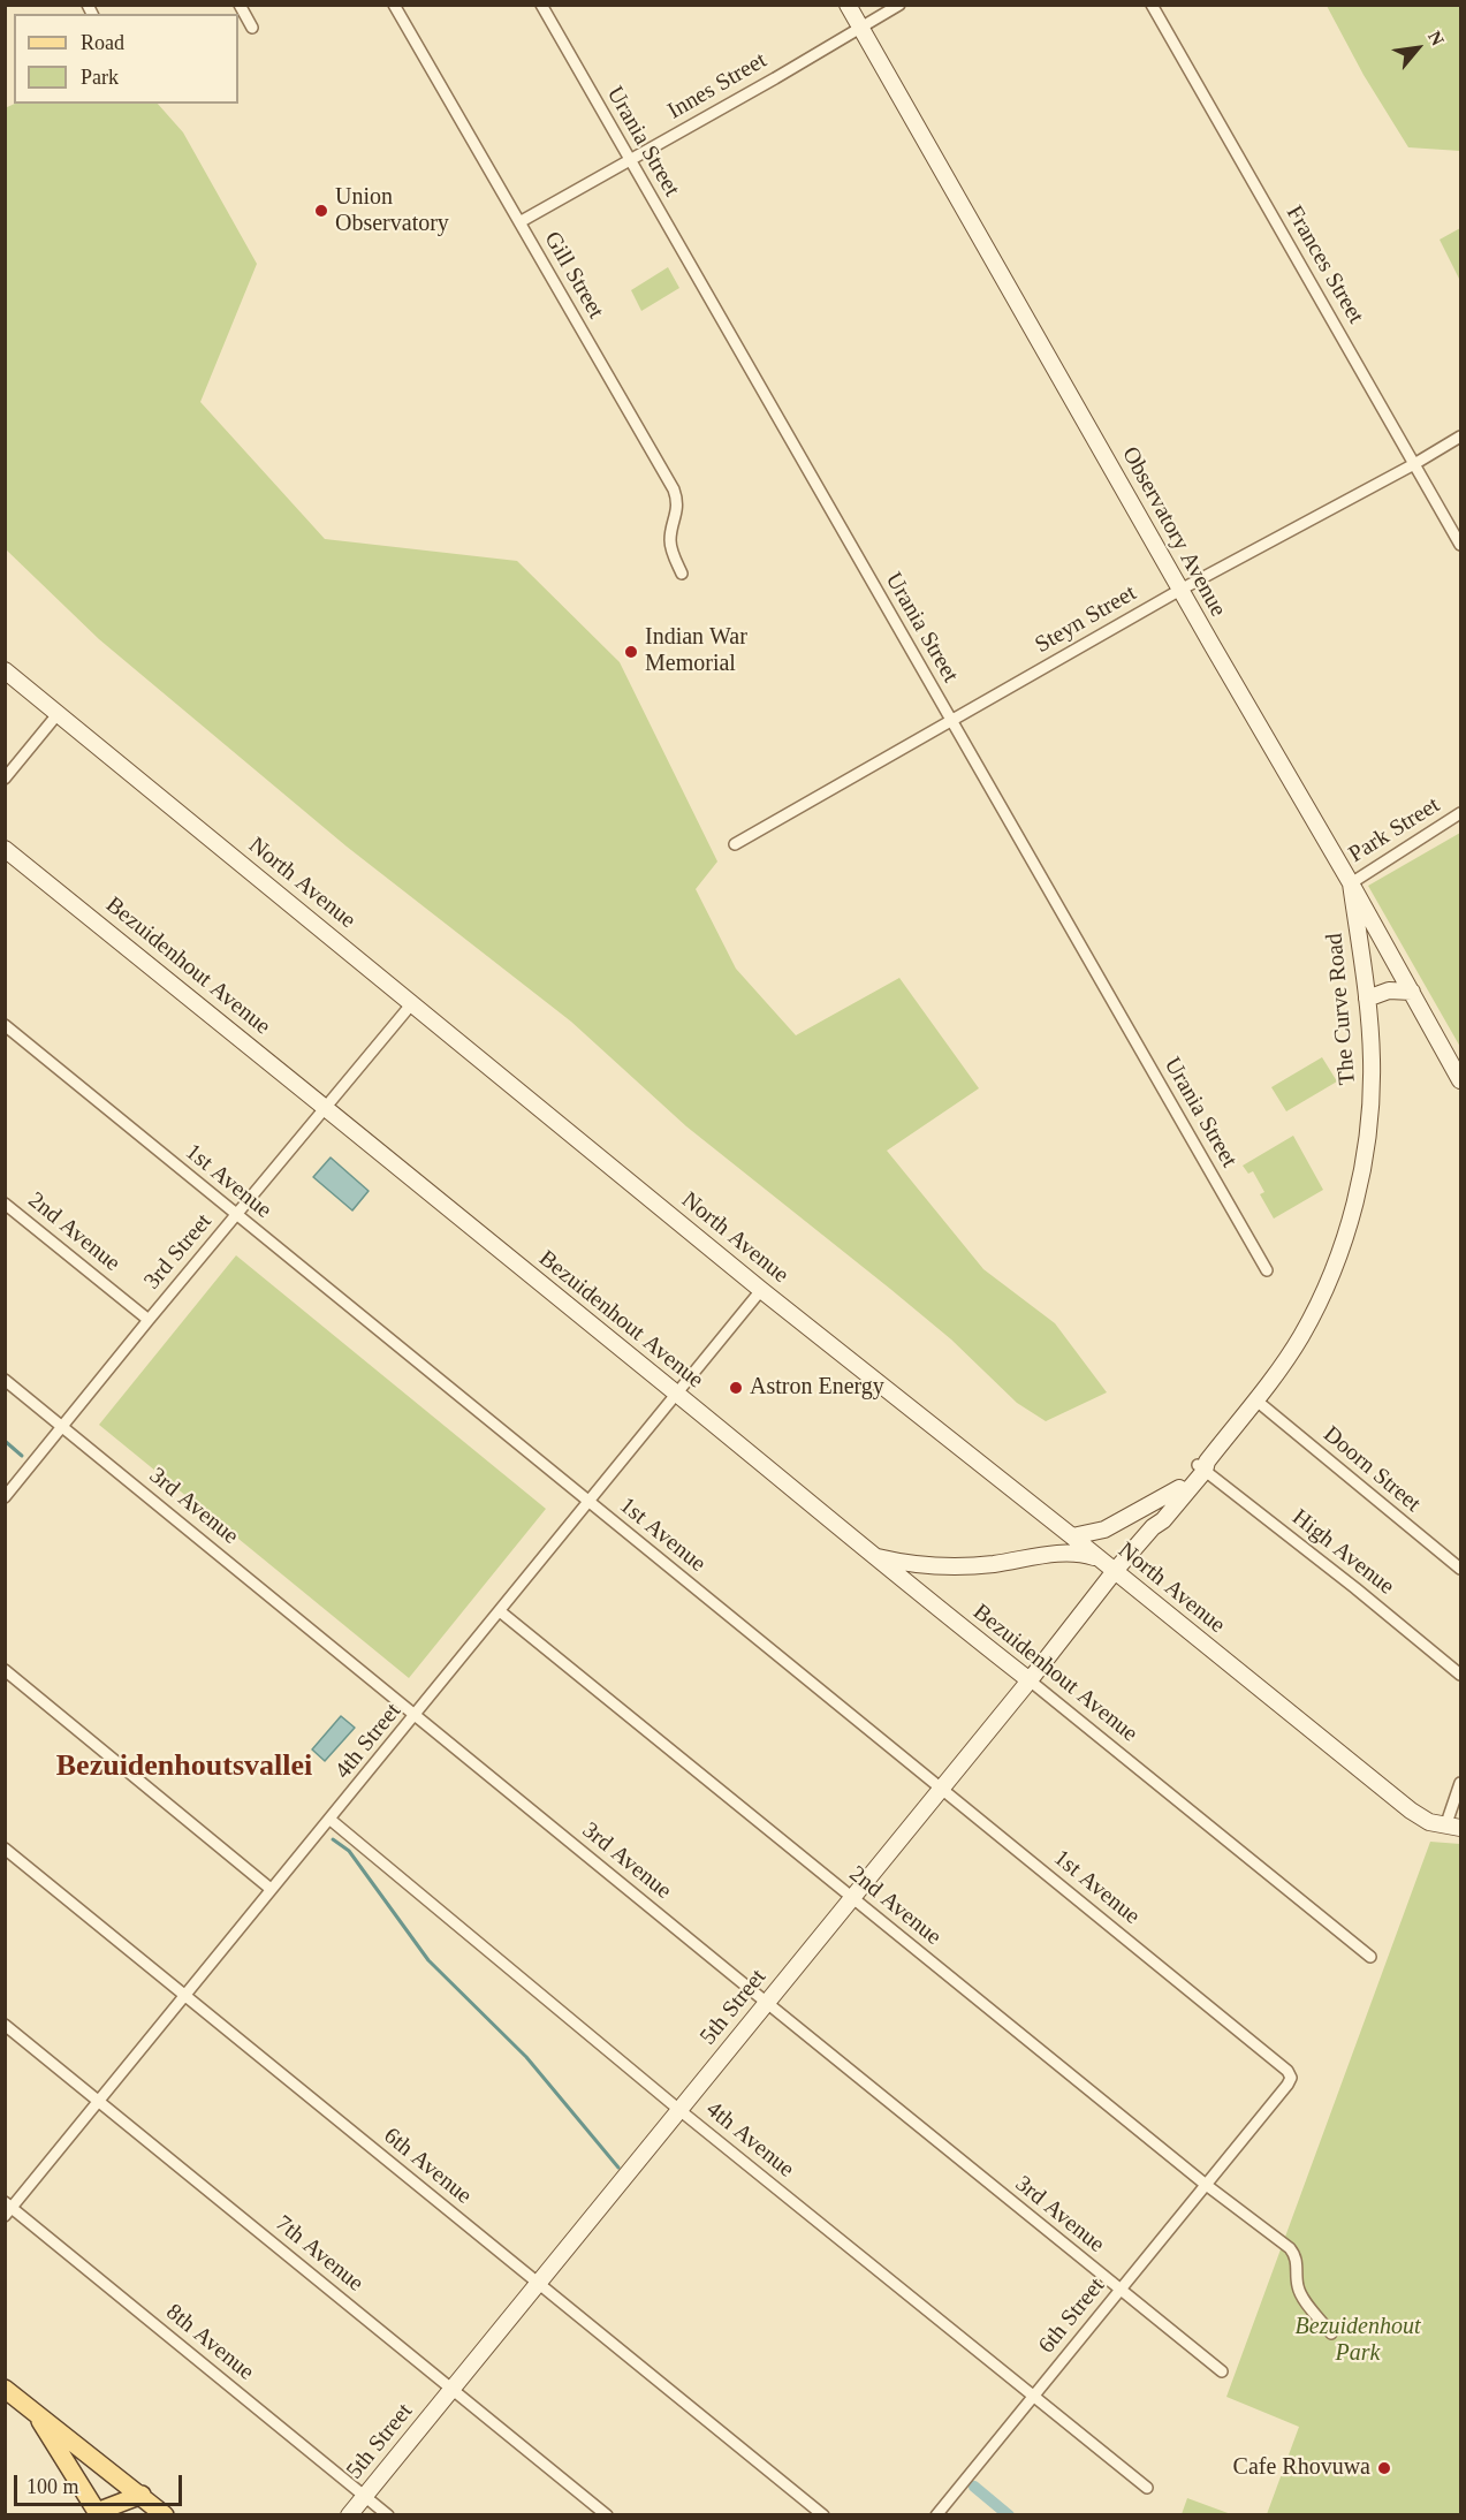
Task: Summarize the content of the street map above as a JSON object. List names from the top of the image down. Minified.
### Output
{"streets":{"street":["Innes Street","Urania Street","Frances Street","Gill Street","Observatory Avenue","Steyn Street","Park Street","North Avenue","Bezuidenhout Avenue","The Curve Road","1st Avenue","2nd Avenue","3rd Street","Doorn Street","3rd Avenue","High Avenue","4th Street","5th Street","4th Avenue","6th Avenue","7th Avenue","6th Street","8th Avenue"]},"crossings":[["Innes Street","Urania Street"],["Innes Street","Gill Street"],["Innes Street","Observatory Avenue"],["Urania Street","Steyn Street"],["Frances Street","Steyn Street"],["Observatory Avenue","Steyn Street"],["Observatory Avenue","Park Street"],["Observatory Avenue","The Curve Road"],["Park Street","The Curve Road"],["North Avenue","3rd Street"],["North Avenue","4th Street"],["North Avenue","5th Street"],["Bezuidenhout Avenue","3rd Street"],["Bezuidenhout Avenue","4th Street"],["Bezuidenhout Avenue","5th Street"],["The Curve Road","Doorn Street"],["The Curve Road","High Avenue"],["The Curve Road","5th Street"],["1st Avenue","3rd Street"],["1st Avenue","4th Street"],["1st Avenue","5th Street"],["1st Avenue","6th Street"],["2nd Avenue","3rd Street"],["2nd Avenue","4th Street"],["2nd Avenue","5th Street"],["2nd Avenue","6th Street"],["3rd Street","3rd Avenue"],["3rd Avenue","4th Street"],["3rd Avenue","5th Street"],["3rd Avenue","6th Street"],["High Avenue","5th Street"],["4th Street","4th Avenue"],["4th Street","6th Avenue"],["4th Street","7th Avenue"],["4th Street","8th Avenue"],["5th Street","4th Avenue"],["5th Street","6th Avenue"],["5th Street","7th Avenue"],["5th Street","8th Avenue"],["4th Avenue","6th Street"]],"districts":["Bezuidenhoutsvallei"],"parks":["Bezuidenhout Park"],"places":["Union Observatory","Indian War Memorial","Astron Energy","Cafe Rhovuwa"],"legend":["Road","Park"],"scale_bar":"100 m","north":"top right"}
